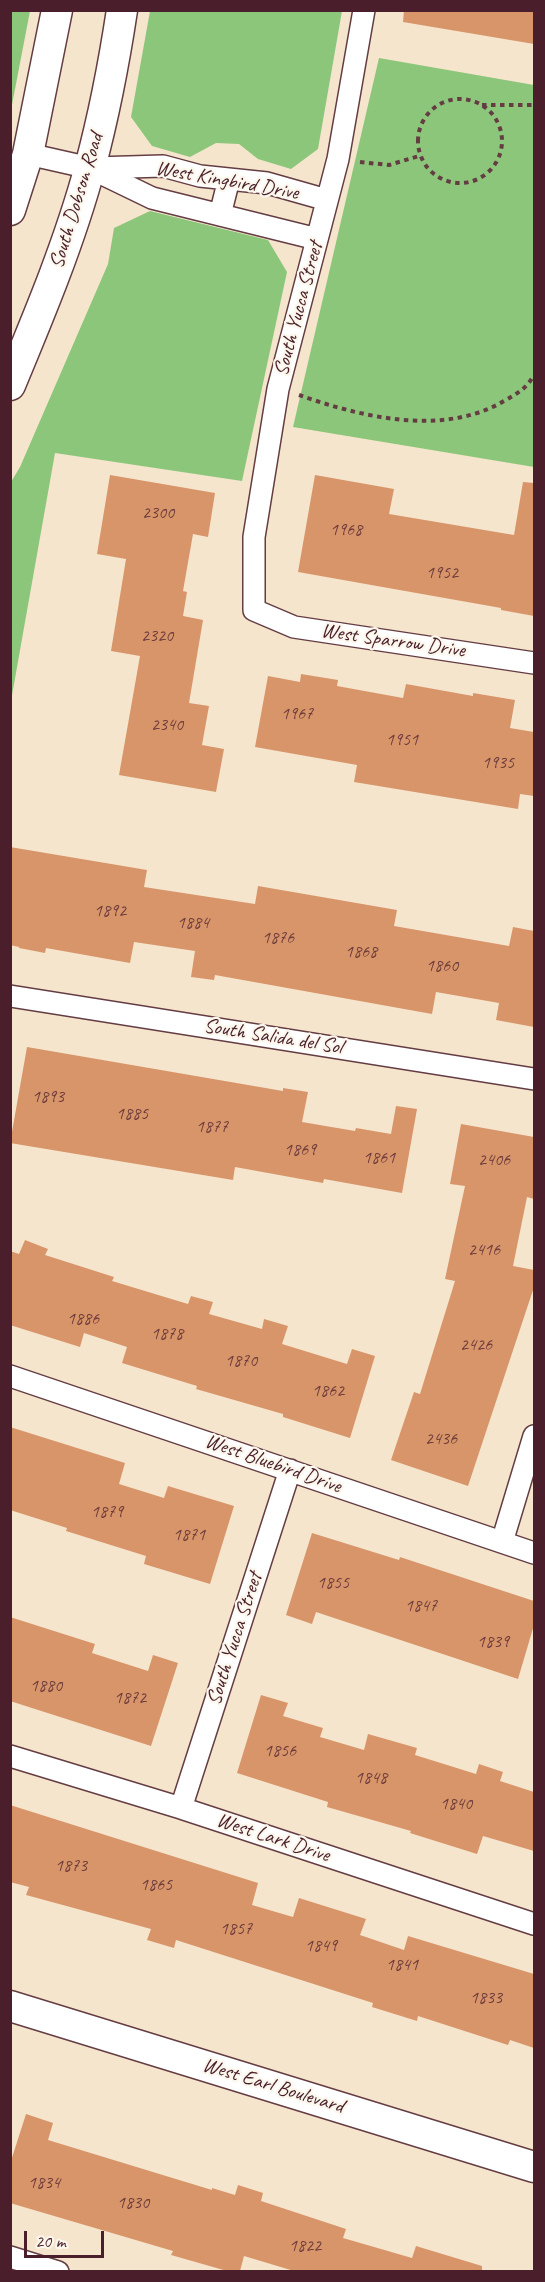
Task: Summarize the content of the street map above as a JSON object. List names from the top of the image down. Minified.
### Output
{"streets":{"main road":["South Dobson Road","West Earl Boulevard"],"street":["West Kingbird Drive","South Yucca Street","West Sparrow Drive","South Salida del Sol","West Bluebird Drive","West Lark Drive"]},"crossings":[["West Kingbird Drive","South Dobson Road"],["West Kingbird Drive","South Yucca Street"],["South Yucca Street","West Sparrow Drive"],["South Yucca Street","West Bluebird Drive"],["South Yucca Street","West Lark Drive"]],"house_numbers":["2300","1968","1952","2320","1967","2340","1951","1935","1892","1884","1876","1868","1860","1893","1885","1877","1869","1861","2406","2416","1886","1878","2426","1870","1862","2436","1879","1871","1855","1847","1839","1880","1872","1856","1848","1840","1873","1865","1857","1849","1841","1833","1834","1830","1822"],"scale_bar":"20 m"}
